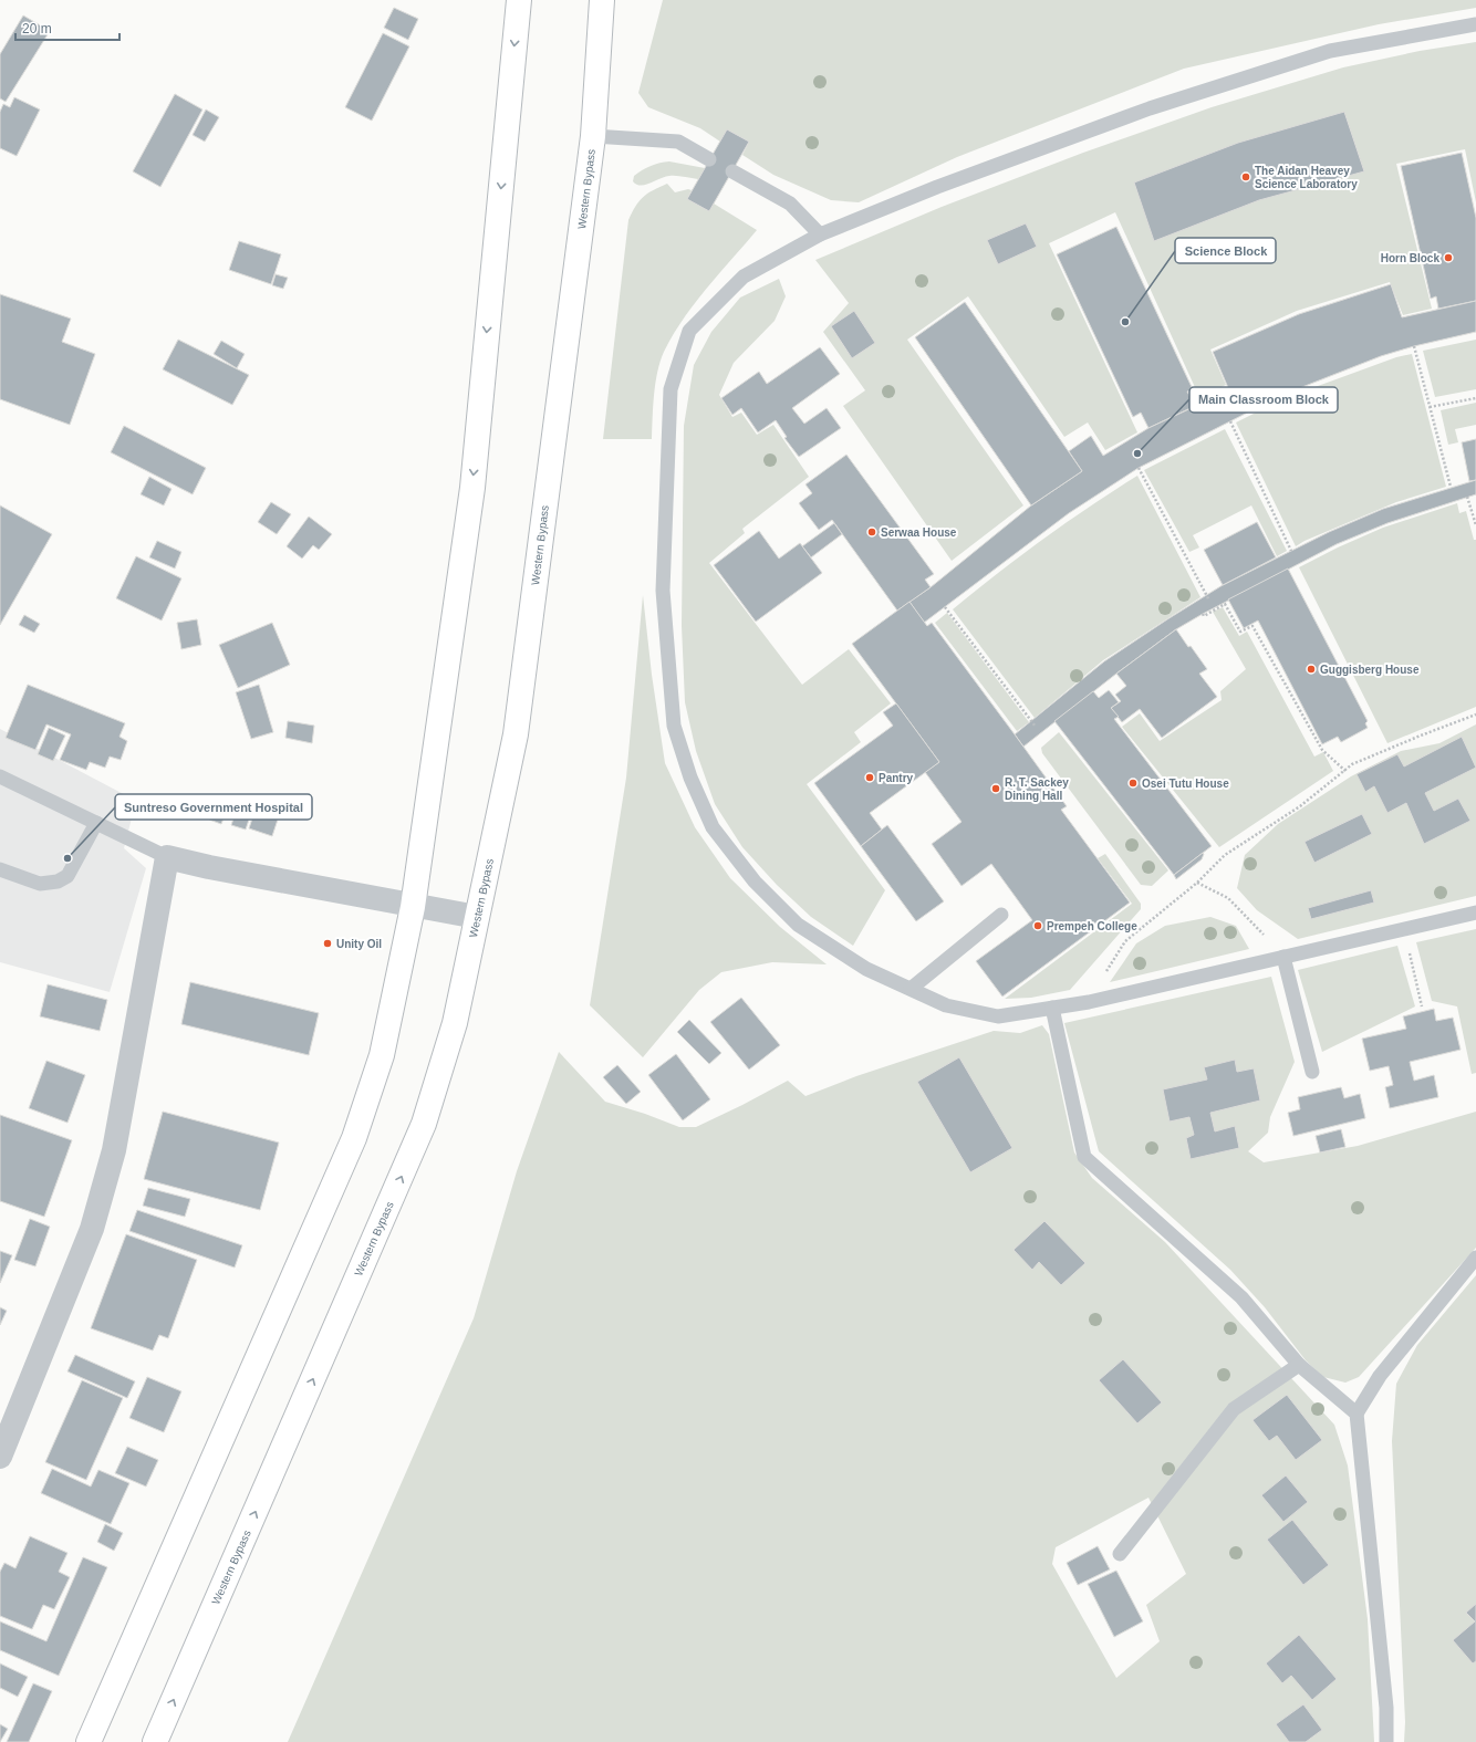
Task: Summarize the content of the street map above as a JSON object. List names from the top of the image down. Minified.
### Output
{"streets":{"highway":["Western Bypass"]},"places":["The Aidan Heavey Science Laboratory","Horn Block","Science Block","Main Classroom Block","Serwaa House","Guggisberg House","Pantry","Osei Tutu House","R. T. Sackey Dining Hall","Suntreso Government Hospital","Prempeh College","Unity Oil"],"scale_bar":"20 m"}
